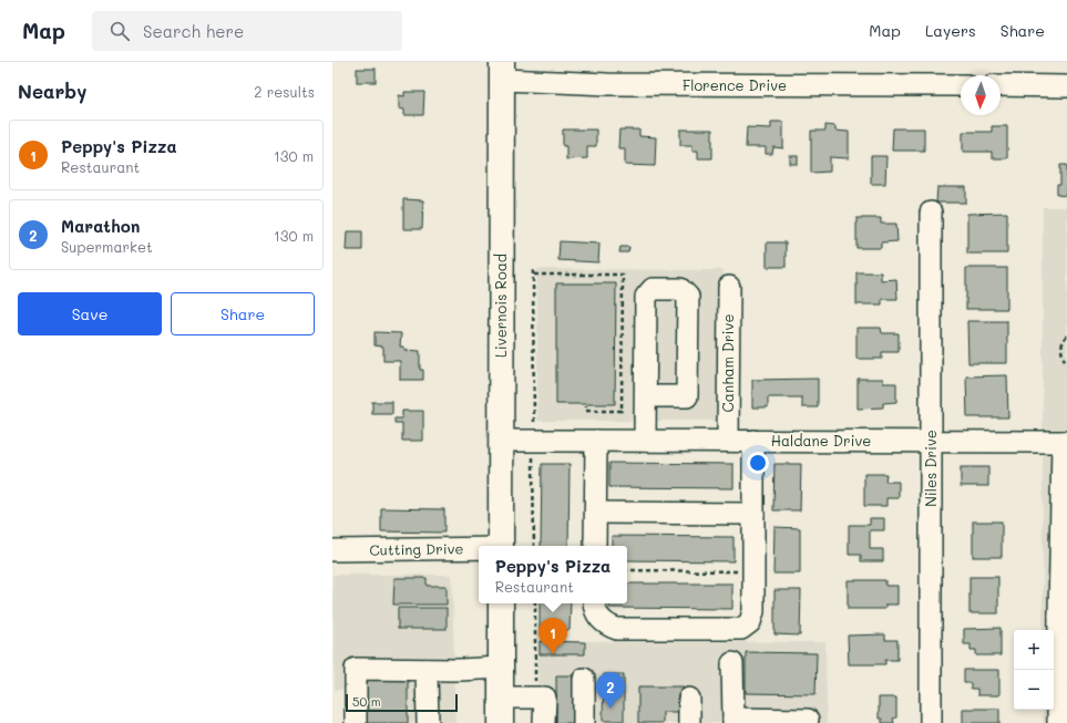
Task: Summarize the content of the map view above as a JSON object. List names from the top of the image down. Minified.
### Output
{"streets":{"main road":["Livernois Road"],"street":["Florence Drive","Canham Drive","Haldane Drive","Niles Drive","Cutting Drive"]},"crossings":[["Florence Drive","Livernois Road"],["Livernois Road","Haldane Drive"],["Canham Drive","Haldane Drive"],["Haldane Drive","Niles Drive"]],"scale_bar":"50 m","north":"bottom","page":{"header":"Map","search":"Search here","nav":["Map","Layers","Share"],"heading":["Nearby","2 results"],"list":[{"mark":"1","name":"Peppy's Pizza","note":"Restaurant","value":"130 m"},{"mark":"2","name":"Marathon","note":"Supermarket","value":"130 m"}],"buttons":["Save","Share"],"popup":["Peppy's Pizza","Restaurant"],"pins":["1","2"],"map_buttons":["+","−"],"scale":"50 m"}}
